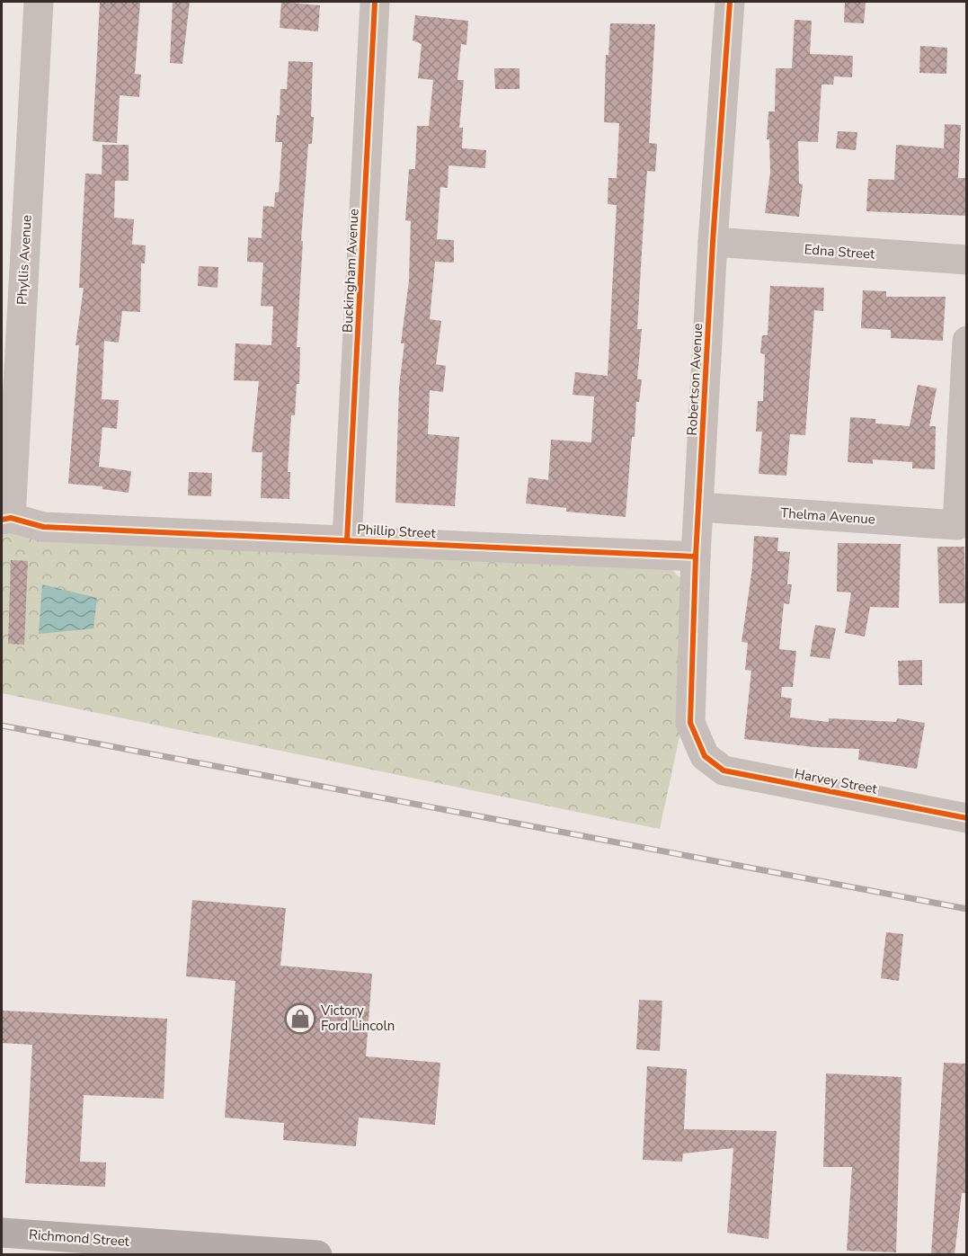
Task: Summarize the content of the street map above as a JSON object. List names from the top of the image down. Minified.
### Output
{"streets":{"main road":["Richmond Street"],"street":["Edna Street","Phyllis Avenue","Buckingham Avenue","Robertson Avenue","Thelma Avenue","Phillip Street","Harvey Street"]},"crossings":[["Edna Street","Robertson Avenue"],["Phyllis Avenue","Phillip Street"],["Buckingham Avenue","Phillip Street"],["Robertson Avenue","Thelma Avenue"],["Robertson Avenue","Phillip Street"],["Robertson Avenue","Harvey Street"]],"places":{"shop":["Victory Ford Lincoln"]}}
